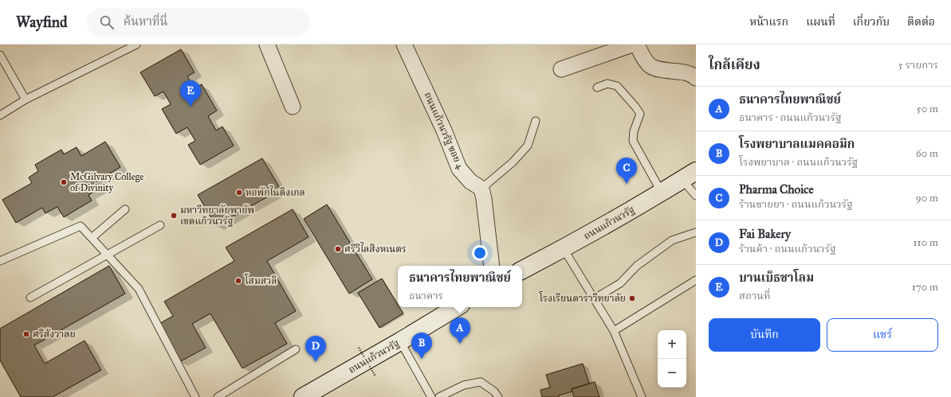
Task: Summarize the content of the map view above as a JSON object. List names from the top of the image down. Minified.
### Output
{"streets":{"street":["ถนนแก้วนวรัฐ ซอย 4","ถนนแก้วนวรัฐ"]},"places":["McGilvary College of Divinity","หอพักไนติงเกล","มหาวิทยาลัยพายัพ เขตแก้วนวรัฐ","ศรีวิไลสิงหเนตร","โสมสวลี","โรงเรียนดาราวิทยาลัย","ศรีสังวาลย"],"page":{"header":"Wayfind","search":"ค้นหาที่นี่","nav":["หน้าแรก","แผนที่","เกี่ยวกับ","ติดต่อ"],"heading":["ใกล้เคียง","5 รายการ"],"pins":["E","C","A","B","D"],"list":[{"mark":"A","name":"ธนาคารไทยพาณิชย์","note":"ธนาคาร · ถนนแก้วนวรัฐ","value":"50 m"},{"mark":"B","name":"โรงพยาบาลแมคคอมิก","note":"โรงพยาบาล · ถนนแก้วนวรัฐ","value":"60 m"},{"mark":"C","name":"Pharma Choice","note":"ร้านขายยา · ถนนแก้วนวรัฐ","value":"90 m"},{"mark":"D","name":"Fai Bakery","note":"ร้านค้า · ถนนแก้วนวรัฐ","value":"110 m"},{"mark":"E","name":"บานเบ็ธชาโลม","note":"สถานที่","value":"170 m"}],"popup":["ธนาคารไทยพาณิชย์","ธนาคาร"],"buttons":["บันทึก","แชร์"],"map_buttons":["+","−"]}}
